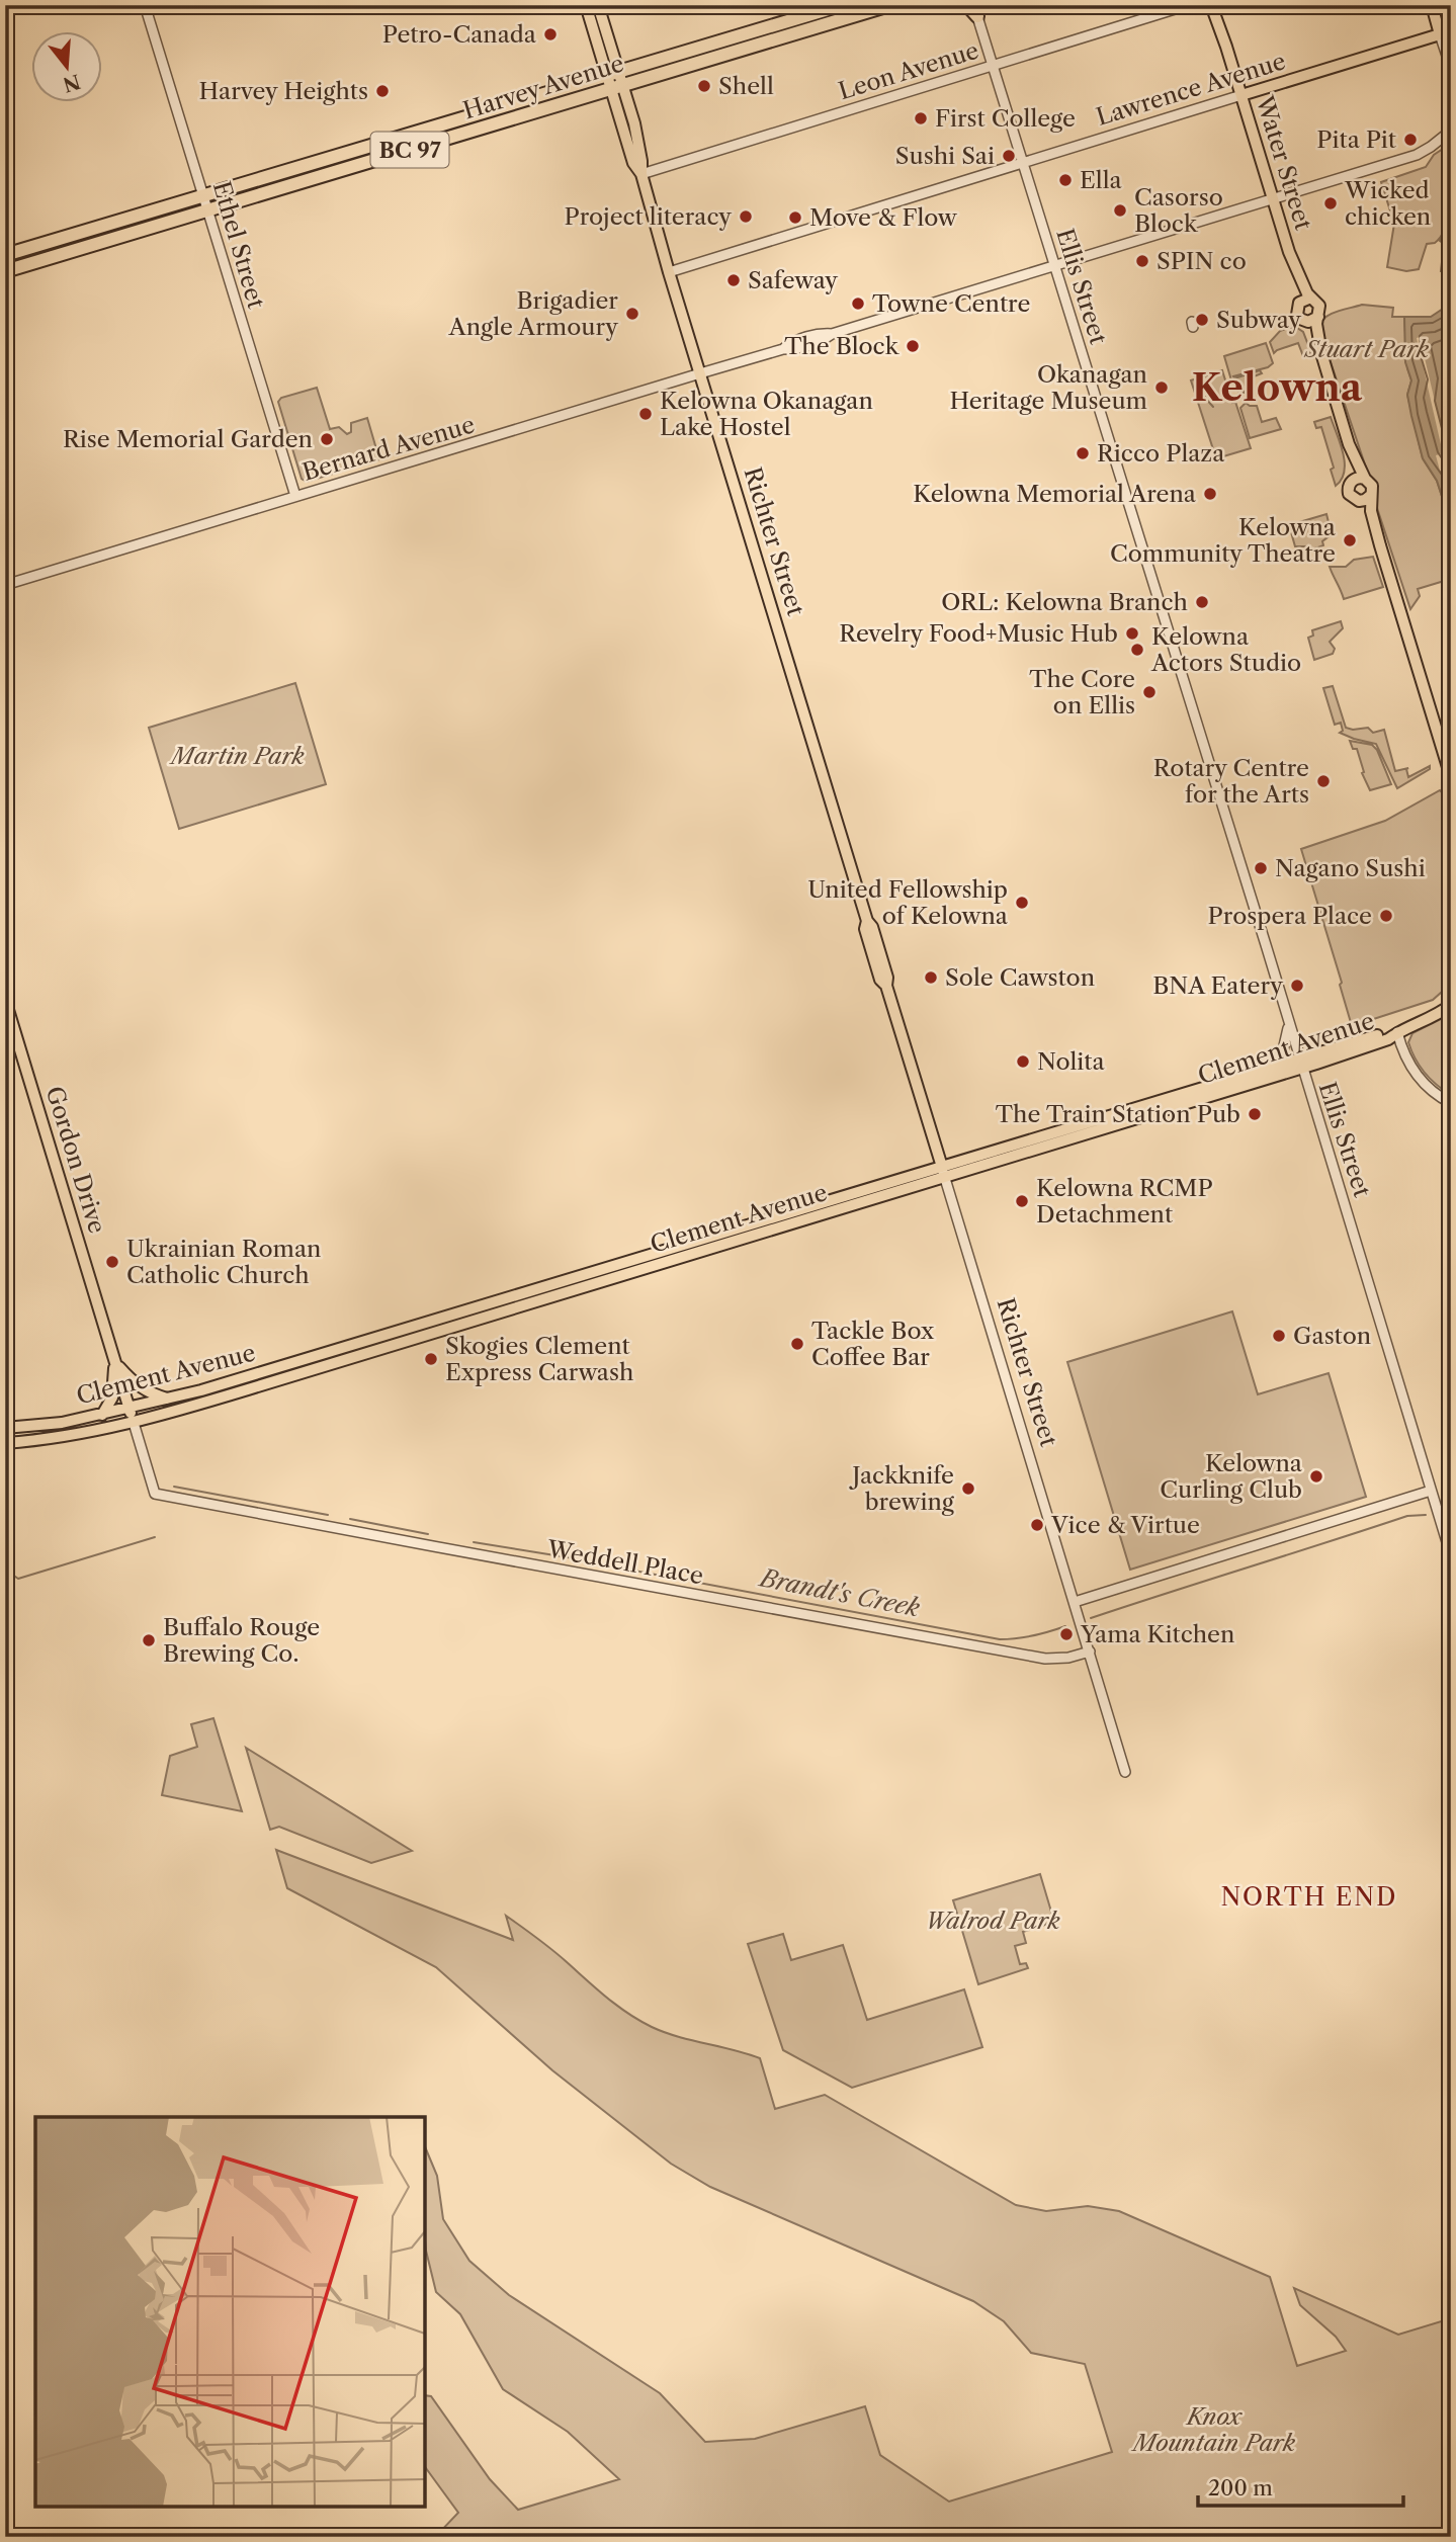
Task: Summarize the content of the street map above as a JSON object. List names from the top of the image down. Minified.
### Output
{"streets":{"highway":["Harvey Avenue","BC 97"],"main road":["Lawrence Avenue","Water Street","Richter Street","Clement Avenue","Gordon Drive"],"street":["Leon Avenue","Ethel Street","Ellis Street","Bernard Avenue","Weddell Place"]},"crossings":[["Leon Avenue","Ellis Street"],["Leon Avenue","Richter Street"],["Harvey Avenue","Ethel Street"],["Harvey Avenue","Richter Street"],["Lawrence Avenue","Water Street"],["Lawrence Avenue","Ellis Street"],["Lawrence Avenue","Richter Street"],["Water Street","Bernard Avenue"],["Ethel Street","Bernard Avenue"],["Ellis Street","Bernard Avenue"],["Ellis Street","Clement Avenue"],["Bernard Avenue","Richter Street"],["Richter Street","Clement Avenue"],["Richter Street","Weddell Place"],["Clement Avenue","Gordon Drive"],["Gordon Drive","Weddell Place"]],"districts":["Kelowna","NORTH END"],"water":["Brandt's Creek"],"parks":["Stuart Park","Martin Park","Walrod Park","Knox Mountain Park"],"places":["Petro-Canada","Shell","Harvey Heights","First College","Pita Pit","Sushi Sai","Ella","Wicked chicken","Casorso Block","Project literacy","Move & Flow","SPIN co","Safeway","Towne Centre","Brigadier Angle Armoury","Subway","The Block","Okanagan Heritage Museum","Kelowna Okanagan Lake Hostel","Rise Memorial Garden","Ricco Plaza","Kelowna Memorial Arena","Kelowna Community Theatre","ORL: Kelowna Branch","Revelry Food+Music Hub","Kelowna Actors Studio","The Core on Ellis","Rotary Centre for the Arts","Nagano Sushi","United Fellowship of Kelowna","Prospera Place","Sole Cawston","BNA Eatery","Nolita","The Train Station Pub","Kelowna RCMP Detachment","Ukrainian Roman Catholic Church","Gaston","Tackle Box Coffee Bar","Skogies Clement Express Carwash","Kelowna Curling Club","Jackknife brewing","Vice & Virtue","Yama Kitchen","Buffalo Rouge Brewing Co."],"scale_bar":"200 m","north":"bottom"}
